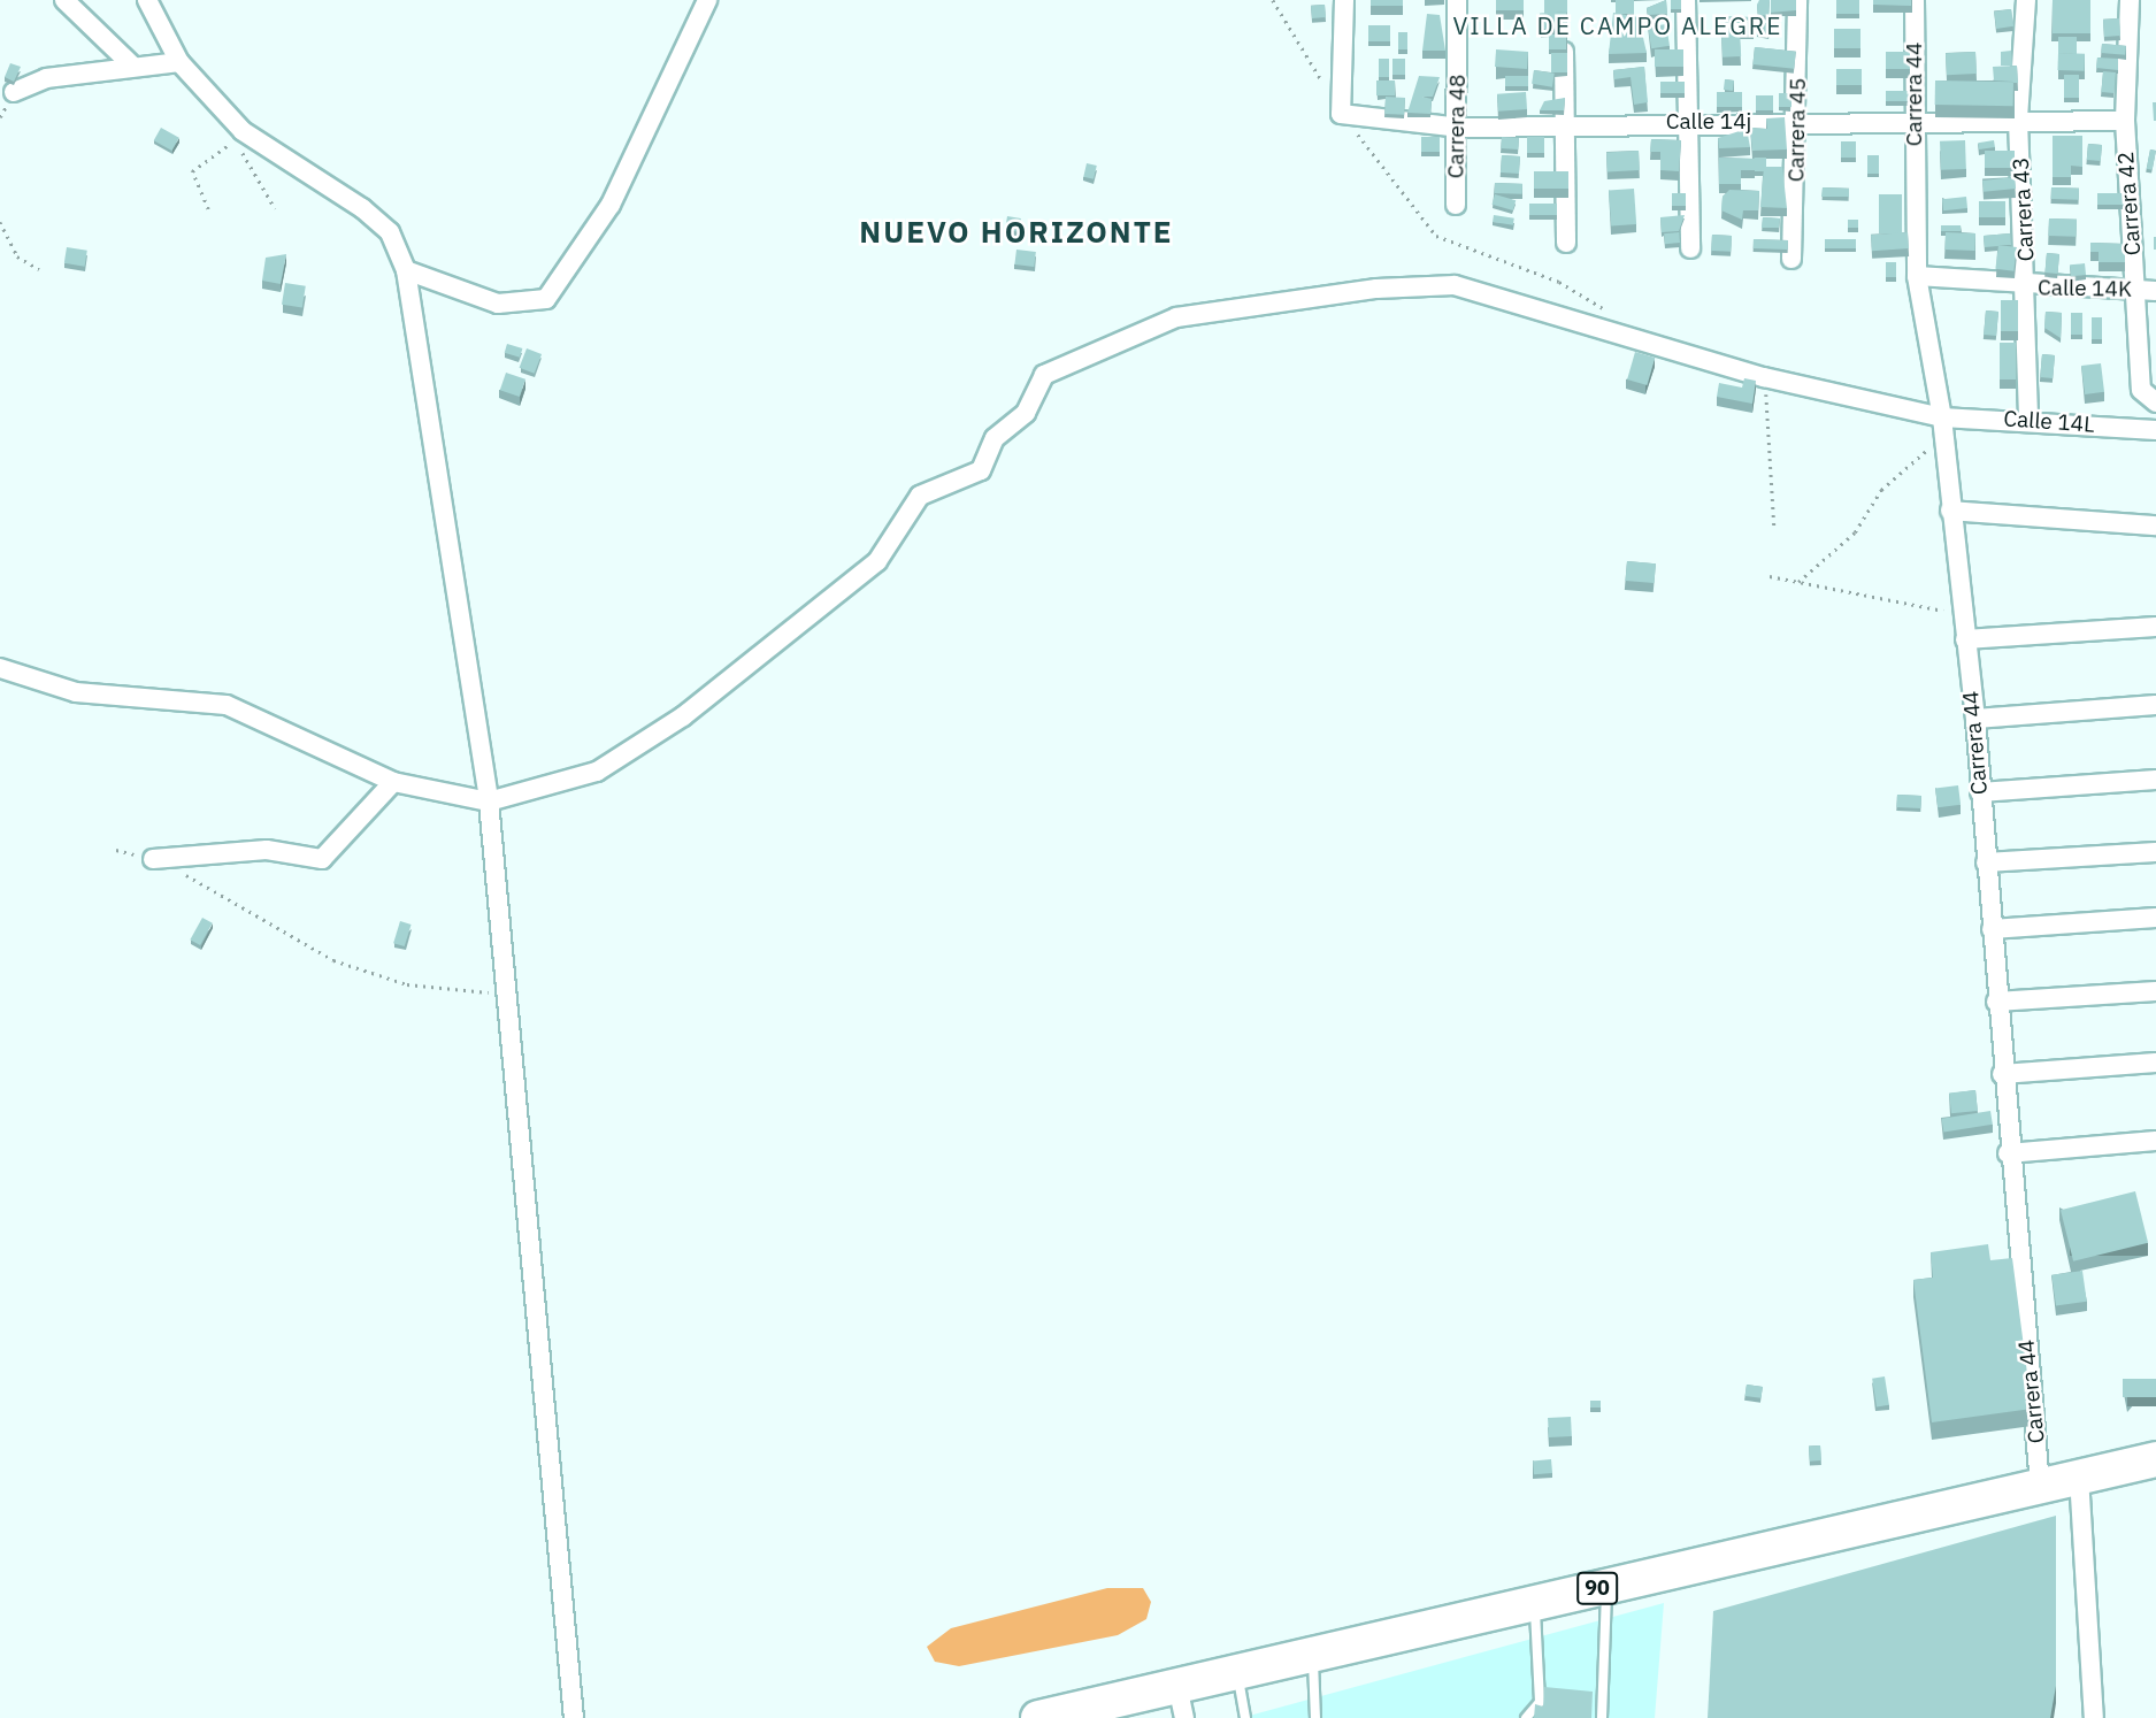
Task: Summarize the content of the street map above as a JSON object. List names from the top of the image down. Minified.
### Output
{"streets":{"highway":["90"],"street":["Carrera 44","Calle 14j","Carrera 48","Carrera 45","Carrera 42","Carrera 43","Calle 14K","Calle 14L"]},"crossings":[["Carrera 44","Calle 14j"],["Carrera 44","Calle 14K"],["Carrera 44","Calle 14L"],["Carrera 44","90"],["Calle 14j","Carrera 48"],["Calle 14j","Carrera 45"],["Calle 14j","Carrera 42"],["Calle 14j","Carrera 43"],["Carrera 42","Calle 14K"],["Carrera 43","Calle 14K"],["Carrera 43","Calle 14L"]],"districts":["VILLA DE CAMPO ALEGRE","NUEVO HORIZONTE"]}
